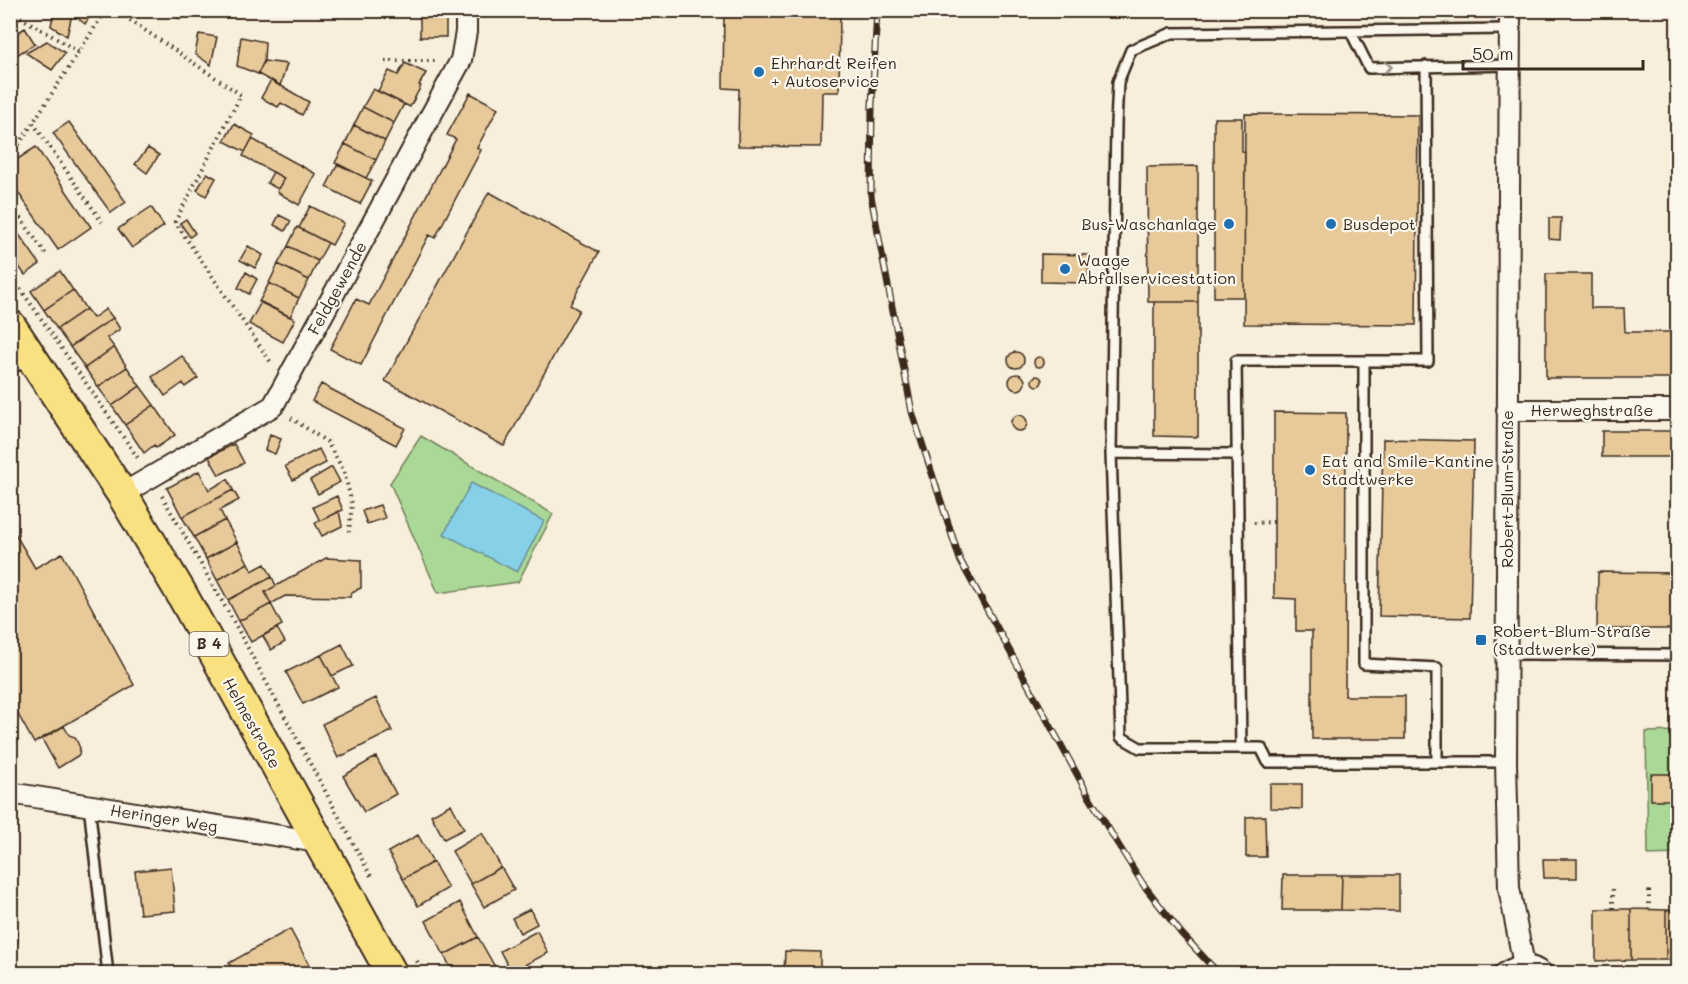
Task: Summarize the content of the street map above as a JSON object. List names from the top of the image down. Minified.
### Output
{"streets":{"main road":["B 4","Helmestraße"],"street":["Feldgewende","Herweghstraße","Robert-Blum-Straße","Heringer Weg"]},"crossings":[["Herweghstraße","Robert-Blum-Straße"],["Helmestraße","Heringer Weg"]],"places":{"other":["Ehrhardt Reifen + Autoservice","Bus-Waschanlage","Busdepot","Waage Abfallservicestation","Eat and Smile-Kantine Stadtwerke"],"transit":["Robert-Blum-Straße (Stadtwerke)"]},"scale_bar":"50 m"}
